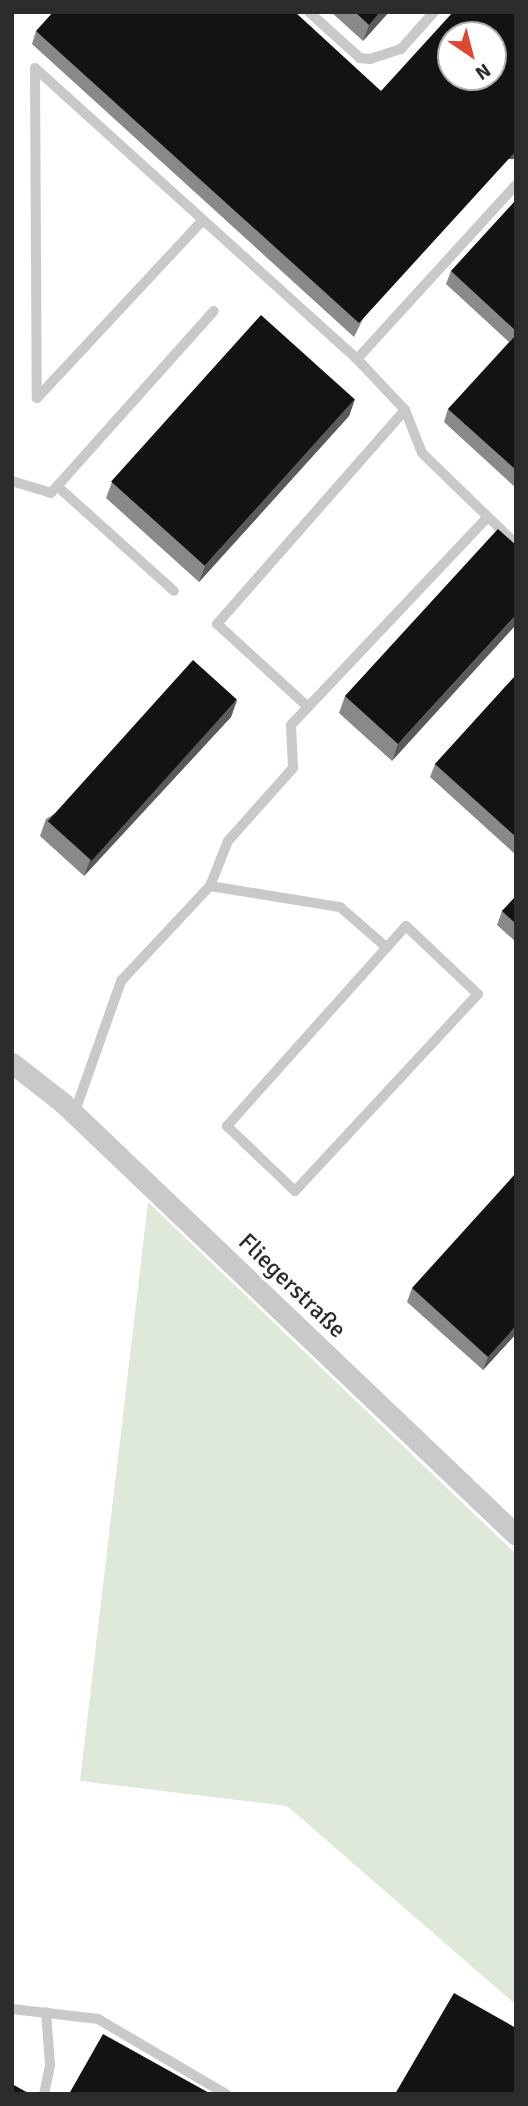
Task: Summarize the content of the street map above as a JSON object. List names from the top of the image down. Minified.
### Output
{"streets":{"street":["Fliegerstraße"]},"north":"bottom right"}
